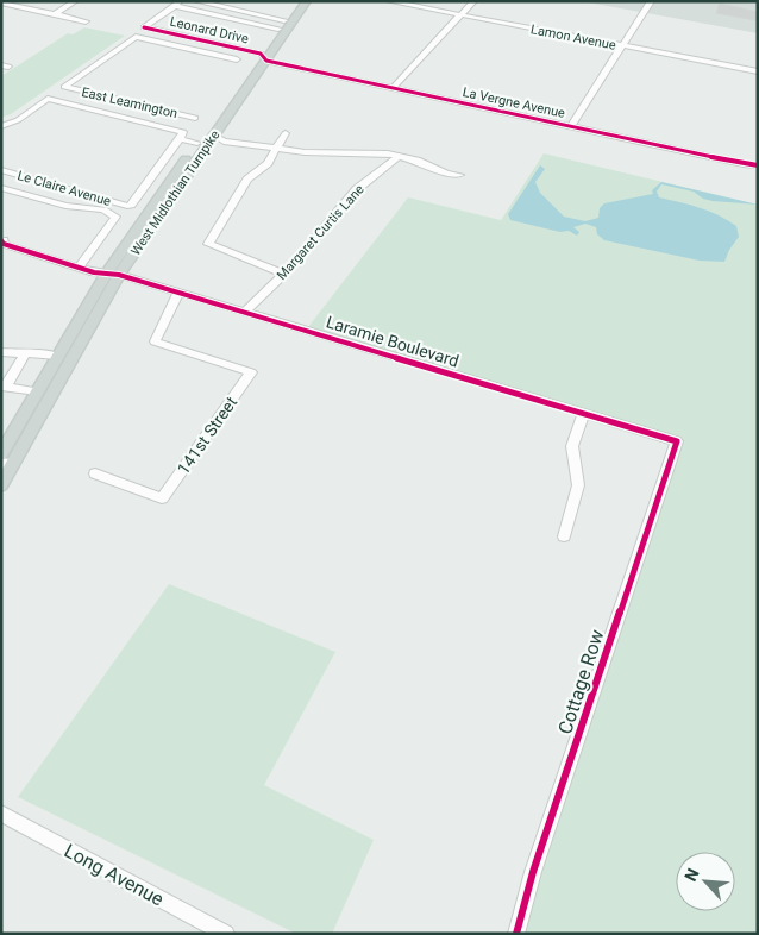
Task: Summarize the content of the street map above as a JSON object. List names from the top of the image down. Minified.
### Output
{"streets":{"main road":["West Midlothian Turnpike"],"street":["Leonard Drive","Lamon Avenue","East Leamington","La Vergne Avenue","Le Claire Avenue","Margaret Curtis Lane","Laramie Boulevard","141st Street","Cottage Row","Long Avenue"]},"crossings":[["Leonard Drive","La Vergne Avenue"],["Leonard Drive","West Midlothian Turnpike"],["La Vergne Avenue","West Midlothian Turnpike"],["West Midlothian Turnpike","Laramie Boulevard"],["Margaret Curtis Lane","Laramie Boulevard"],["Laramie Boulevard","141st Street"],["Laramie Boulevard","Cottage Row"]],"north":"top left"}
